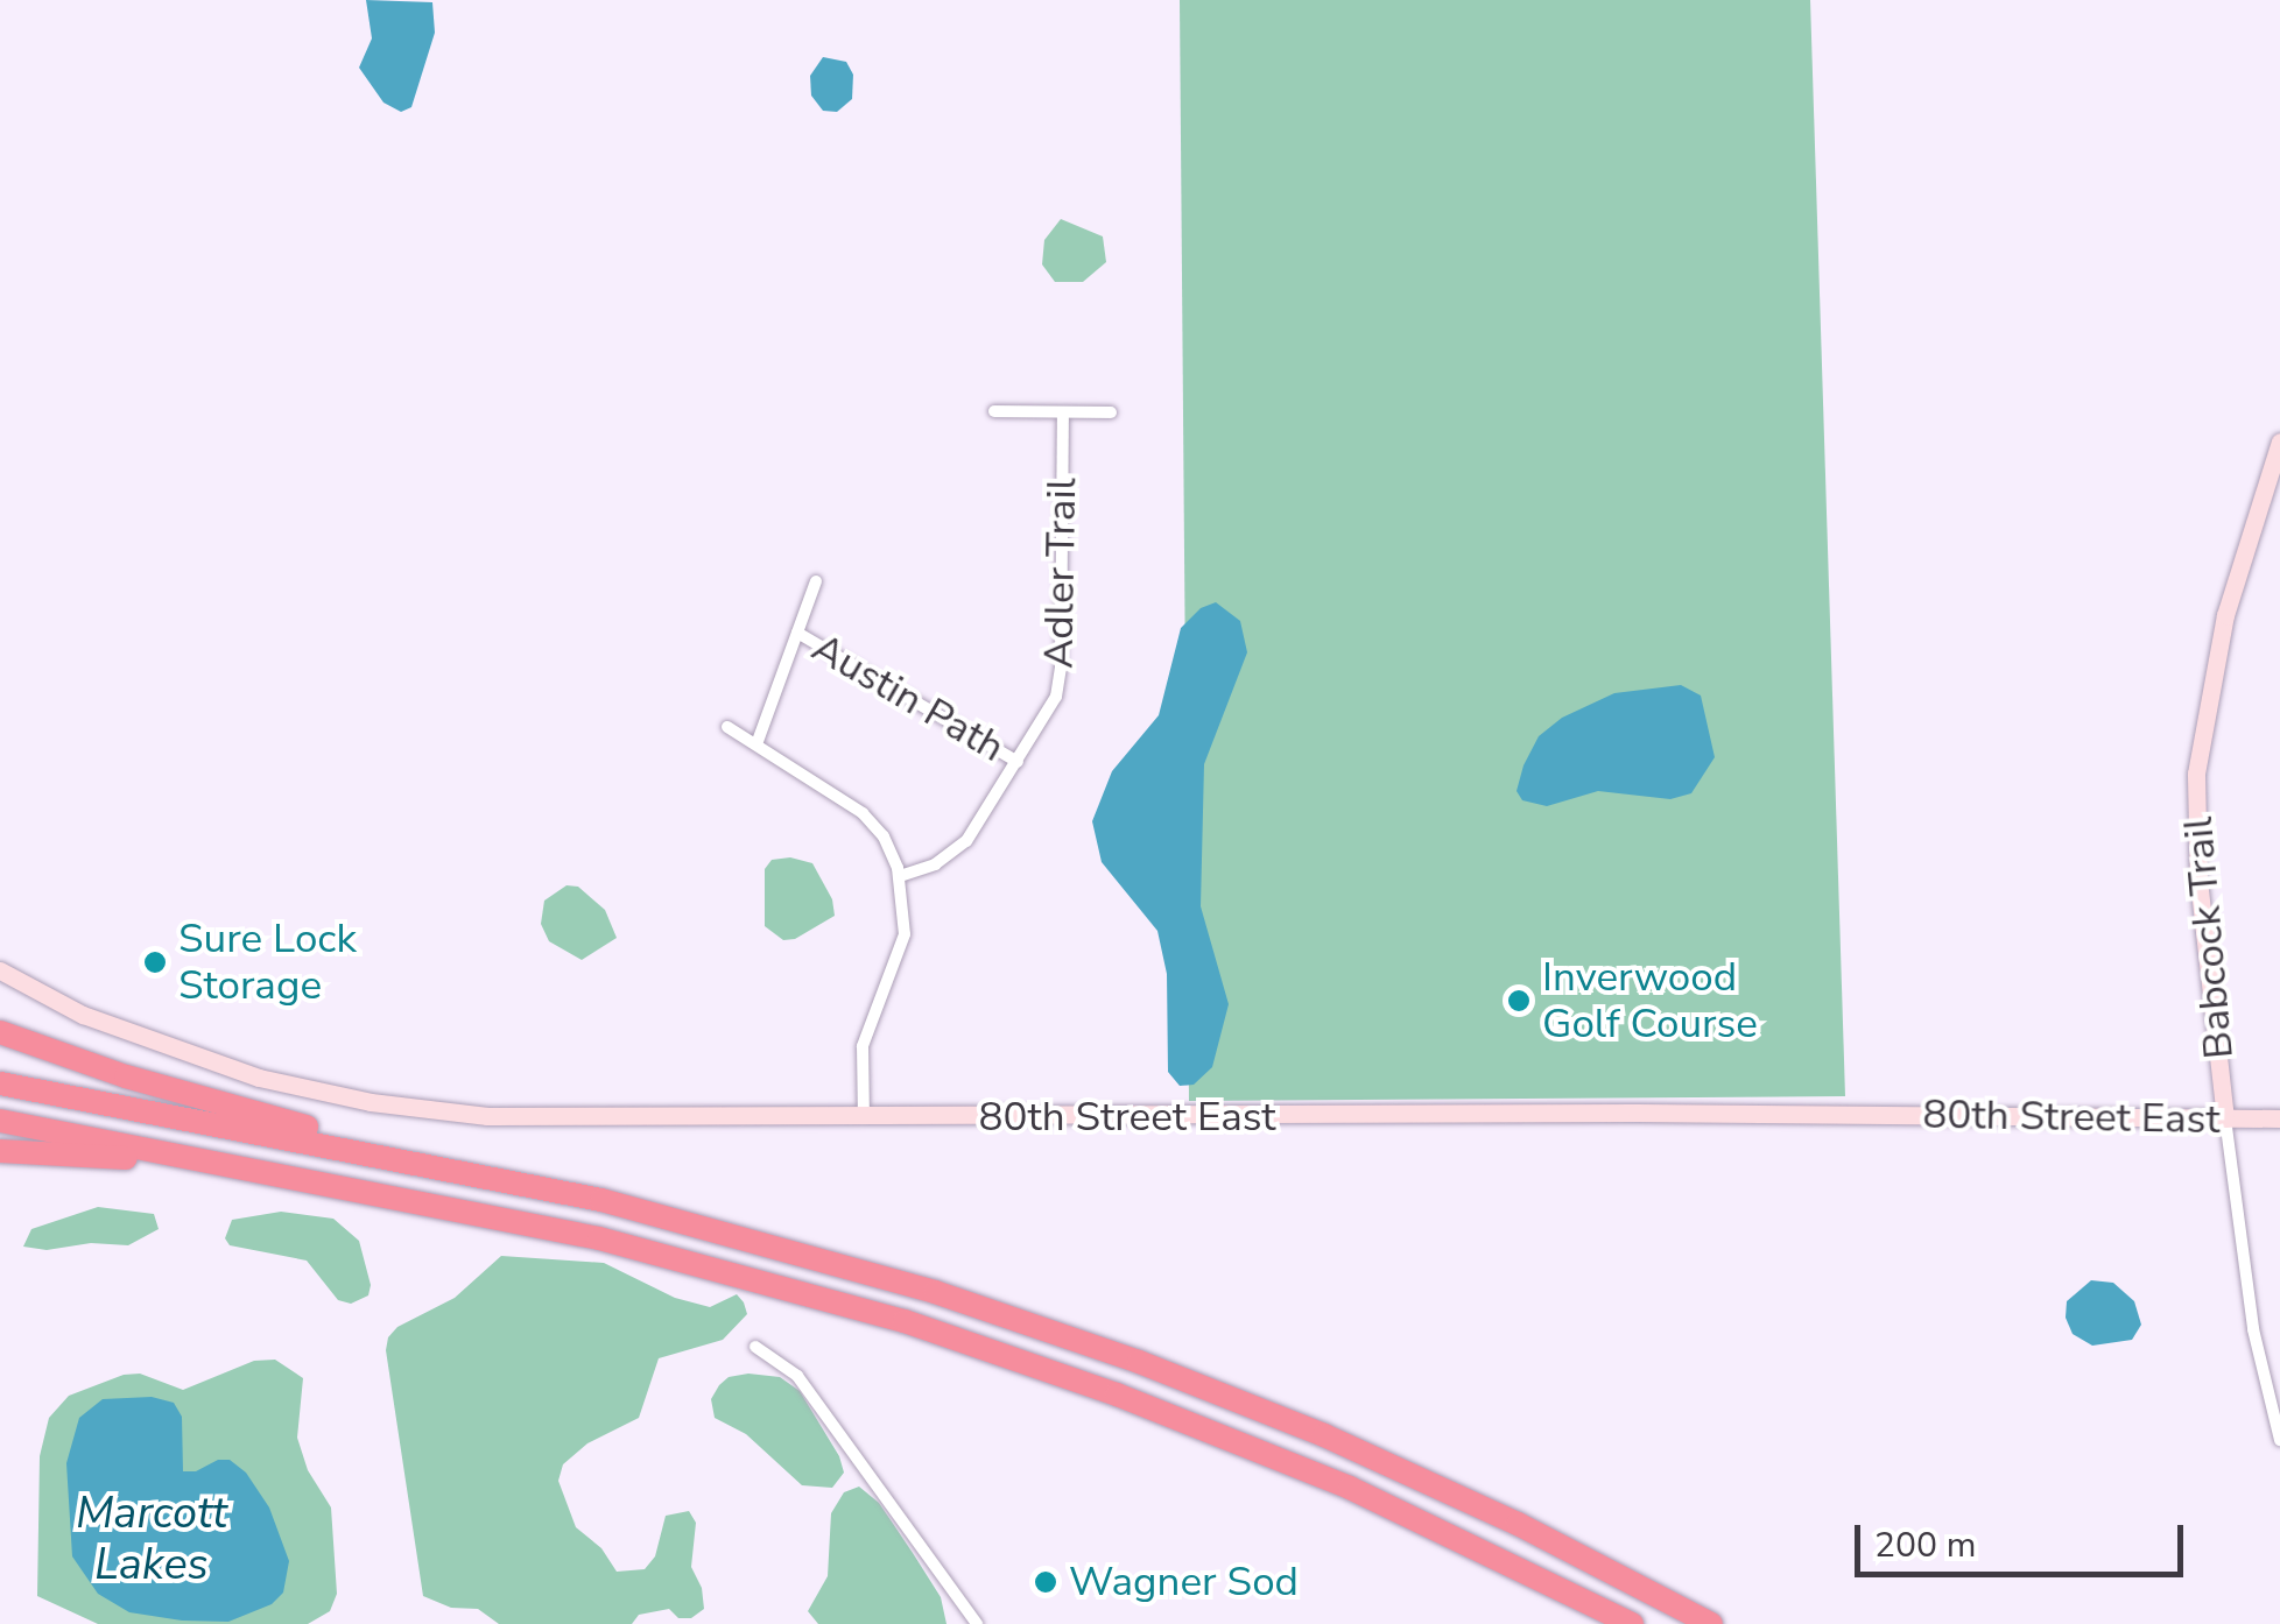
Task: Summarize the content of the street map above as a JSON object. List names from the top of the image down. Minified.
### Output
{"streets":{"street":["Adler Trail","Austin Path","Babcock Trail","80th Street East"]},"crossings":[["Adler Trail","Austin Path"],["Babcock Trail","80th Street East"]],"water":["Marcott Lakes"],"places":["Sure Lock Storage","Inverwood Golf Course","Wagner Sod"],"scale_bar":"200 m"}
